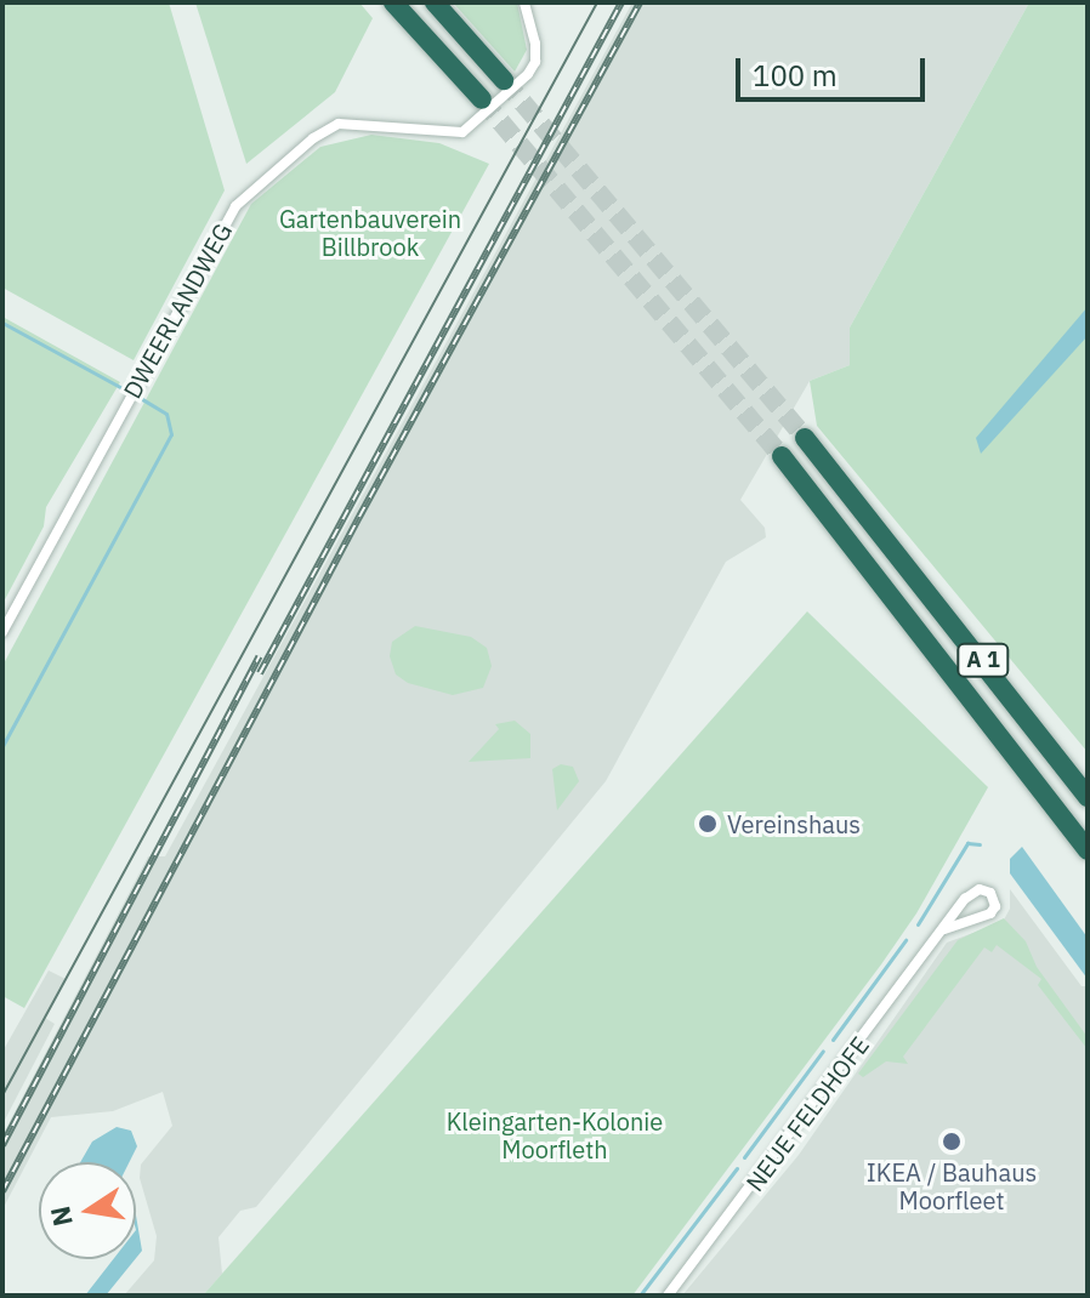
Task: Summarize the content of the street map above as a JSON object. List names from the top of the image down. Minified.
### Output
{"streets":{"highway":["A 1"],"street":["DWEERLANDWEG","NEUE FELDHOFE"]},"parks":["Gartenbauverein Billbrook","Kleingarten-Kolonie Moorfleth"],"places":["Vereinshaus","IKEA / Bauhaus Moorfleet"],"scale_bar":"100 m","north":"left"}
